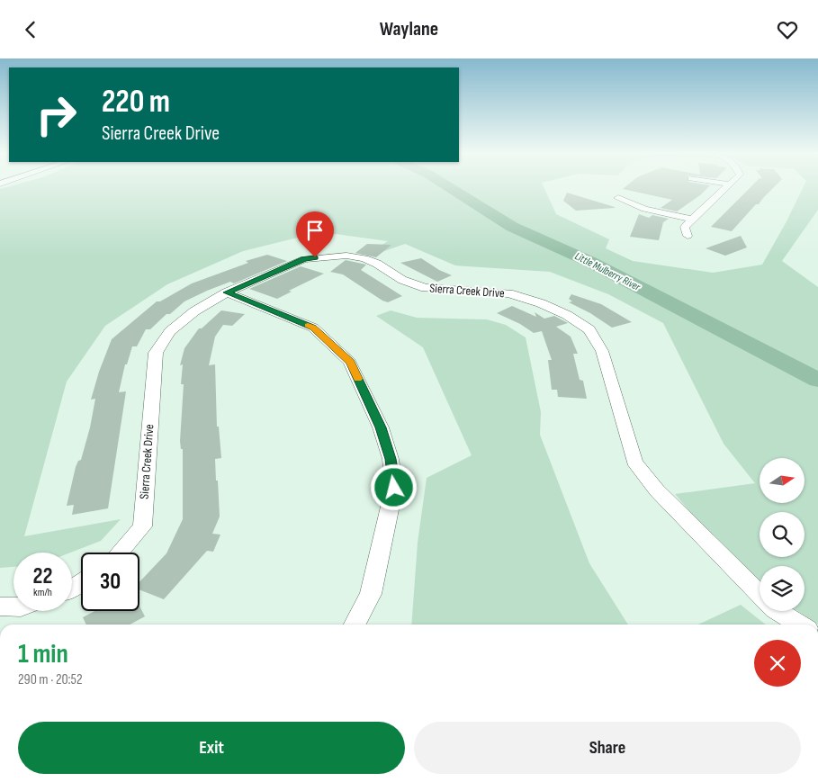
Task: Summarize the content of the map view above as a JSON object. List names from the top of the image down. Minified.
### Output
{"streets":{"street":["Sierra Creek Drive"]},"water":["Little Mulberry River"],"north":"right","page":{"header":"Waylane","turn":["220 m","Sierra Creek Drive"],"speed":"22 km/h","limit":"30","heading":["1 min","290 m · 20:52"],"buttons":["Exit","Share"]}}
